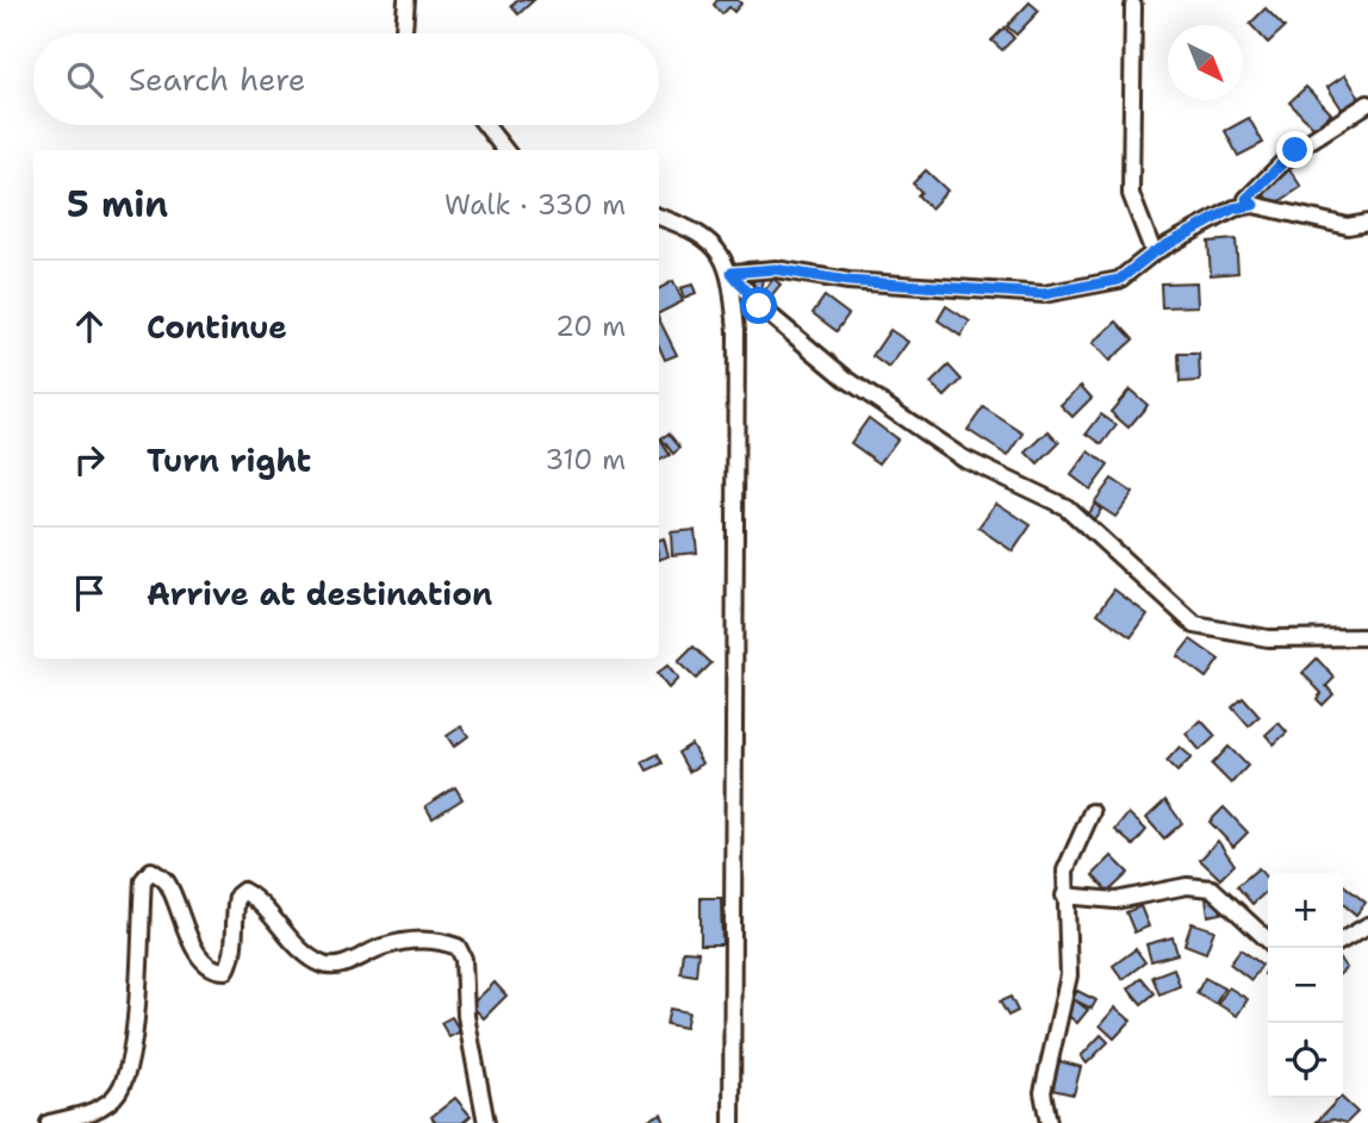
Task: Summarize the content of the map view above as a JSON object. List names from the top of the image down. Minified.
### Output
{"north":"bottom right","page":{"search":"Search here","heading":["5 min","Walk · 330 m"],"list":[["Continue","20 m"],["Turn right","310 m"],"Arrive at destination"],"map_buttons":["+","−"]}}
